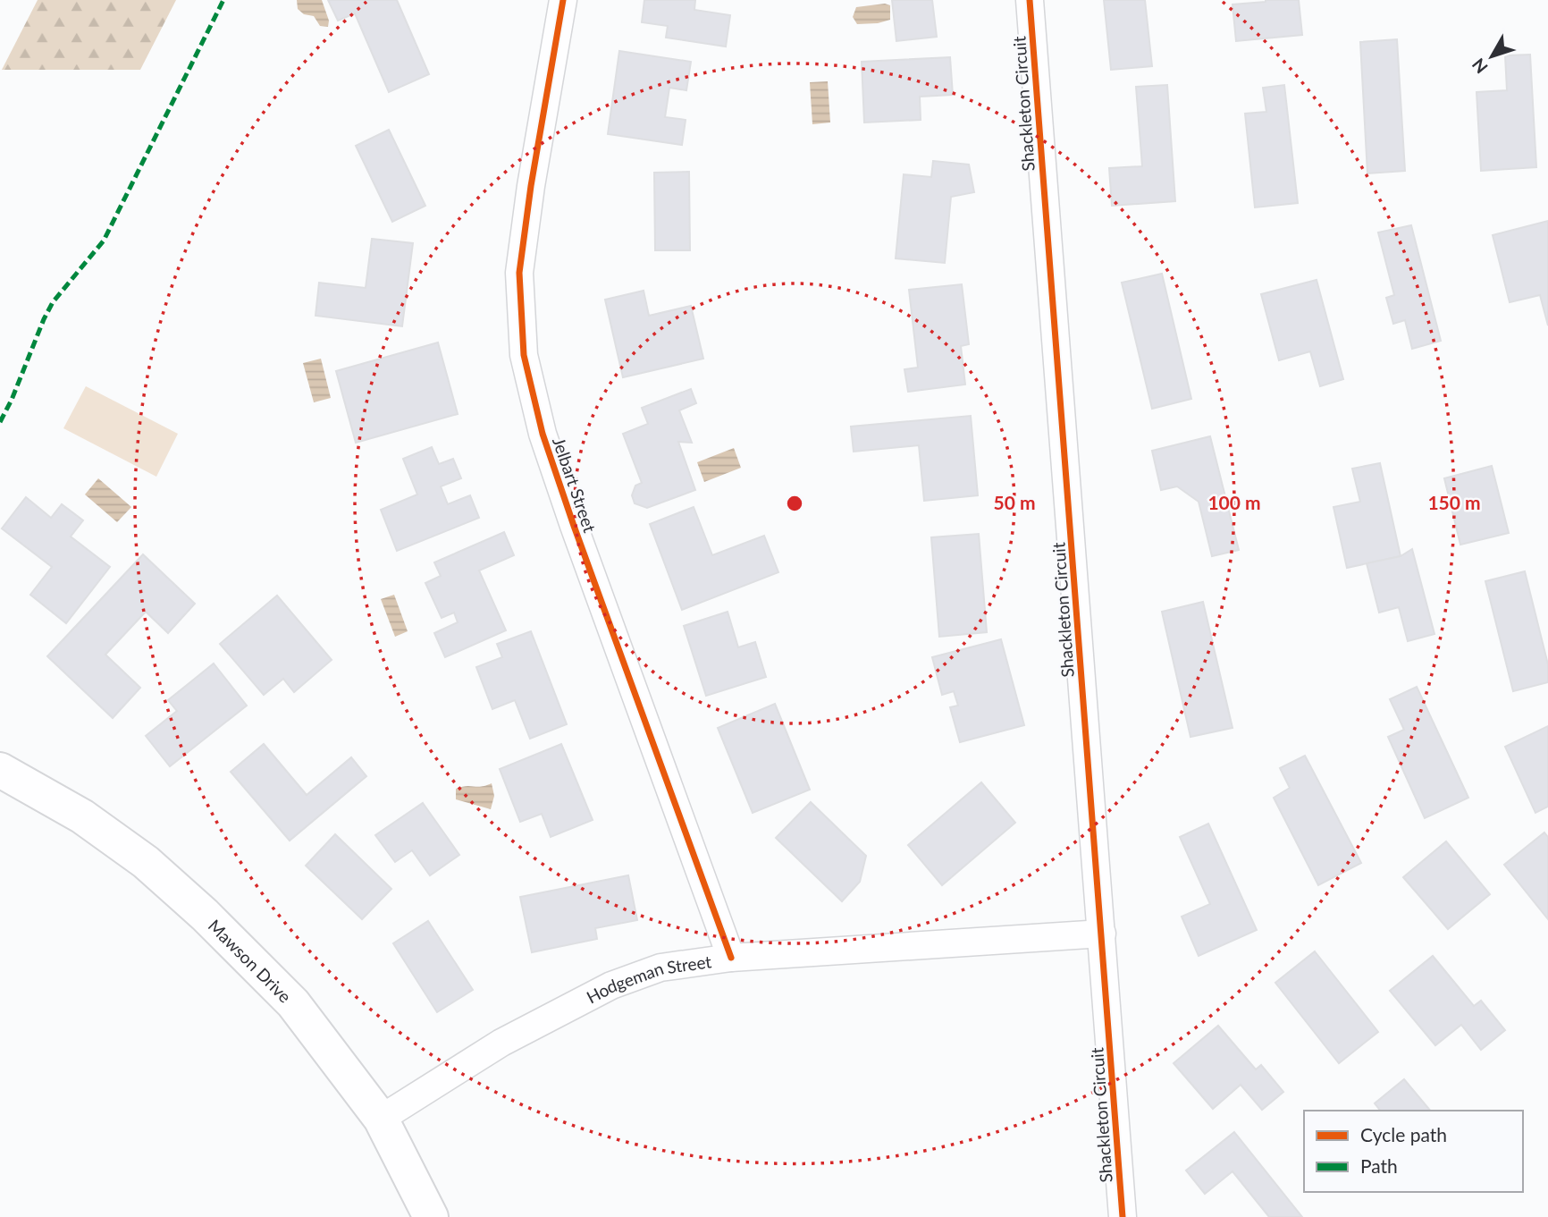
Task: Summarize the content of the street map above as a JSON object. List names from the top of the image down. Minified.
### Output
{"streets":{"main road":["Mawson Drive"],"street":["Shackleton Circuit","Jelbart Street","Hodgeman Street"]},"crossings":[["Shackleton Circuit","Hodgeman Street"],["Jelbart Street","Hodgeman Street"],["Mawson Drive","Hodgeman Street"]],"legend":["Cycle path","Path"],"north":"bottom left","rings":["50 m","100 m","150 m"]}
